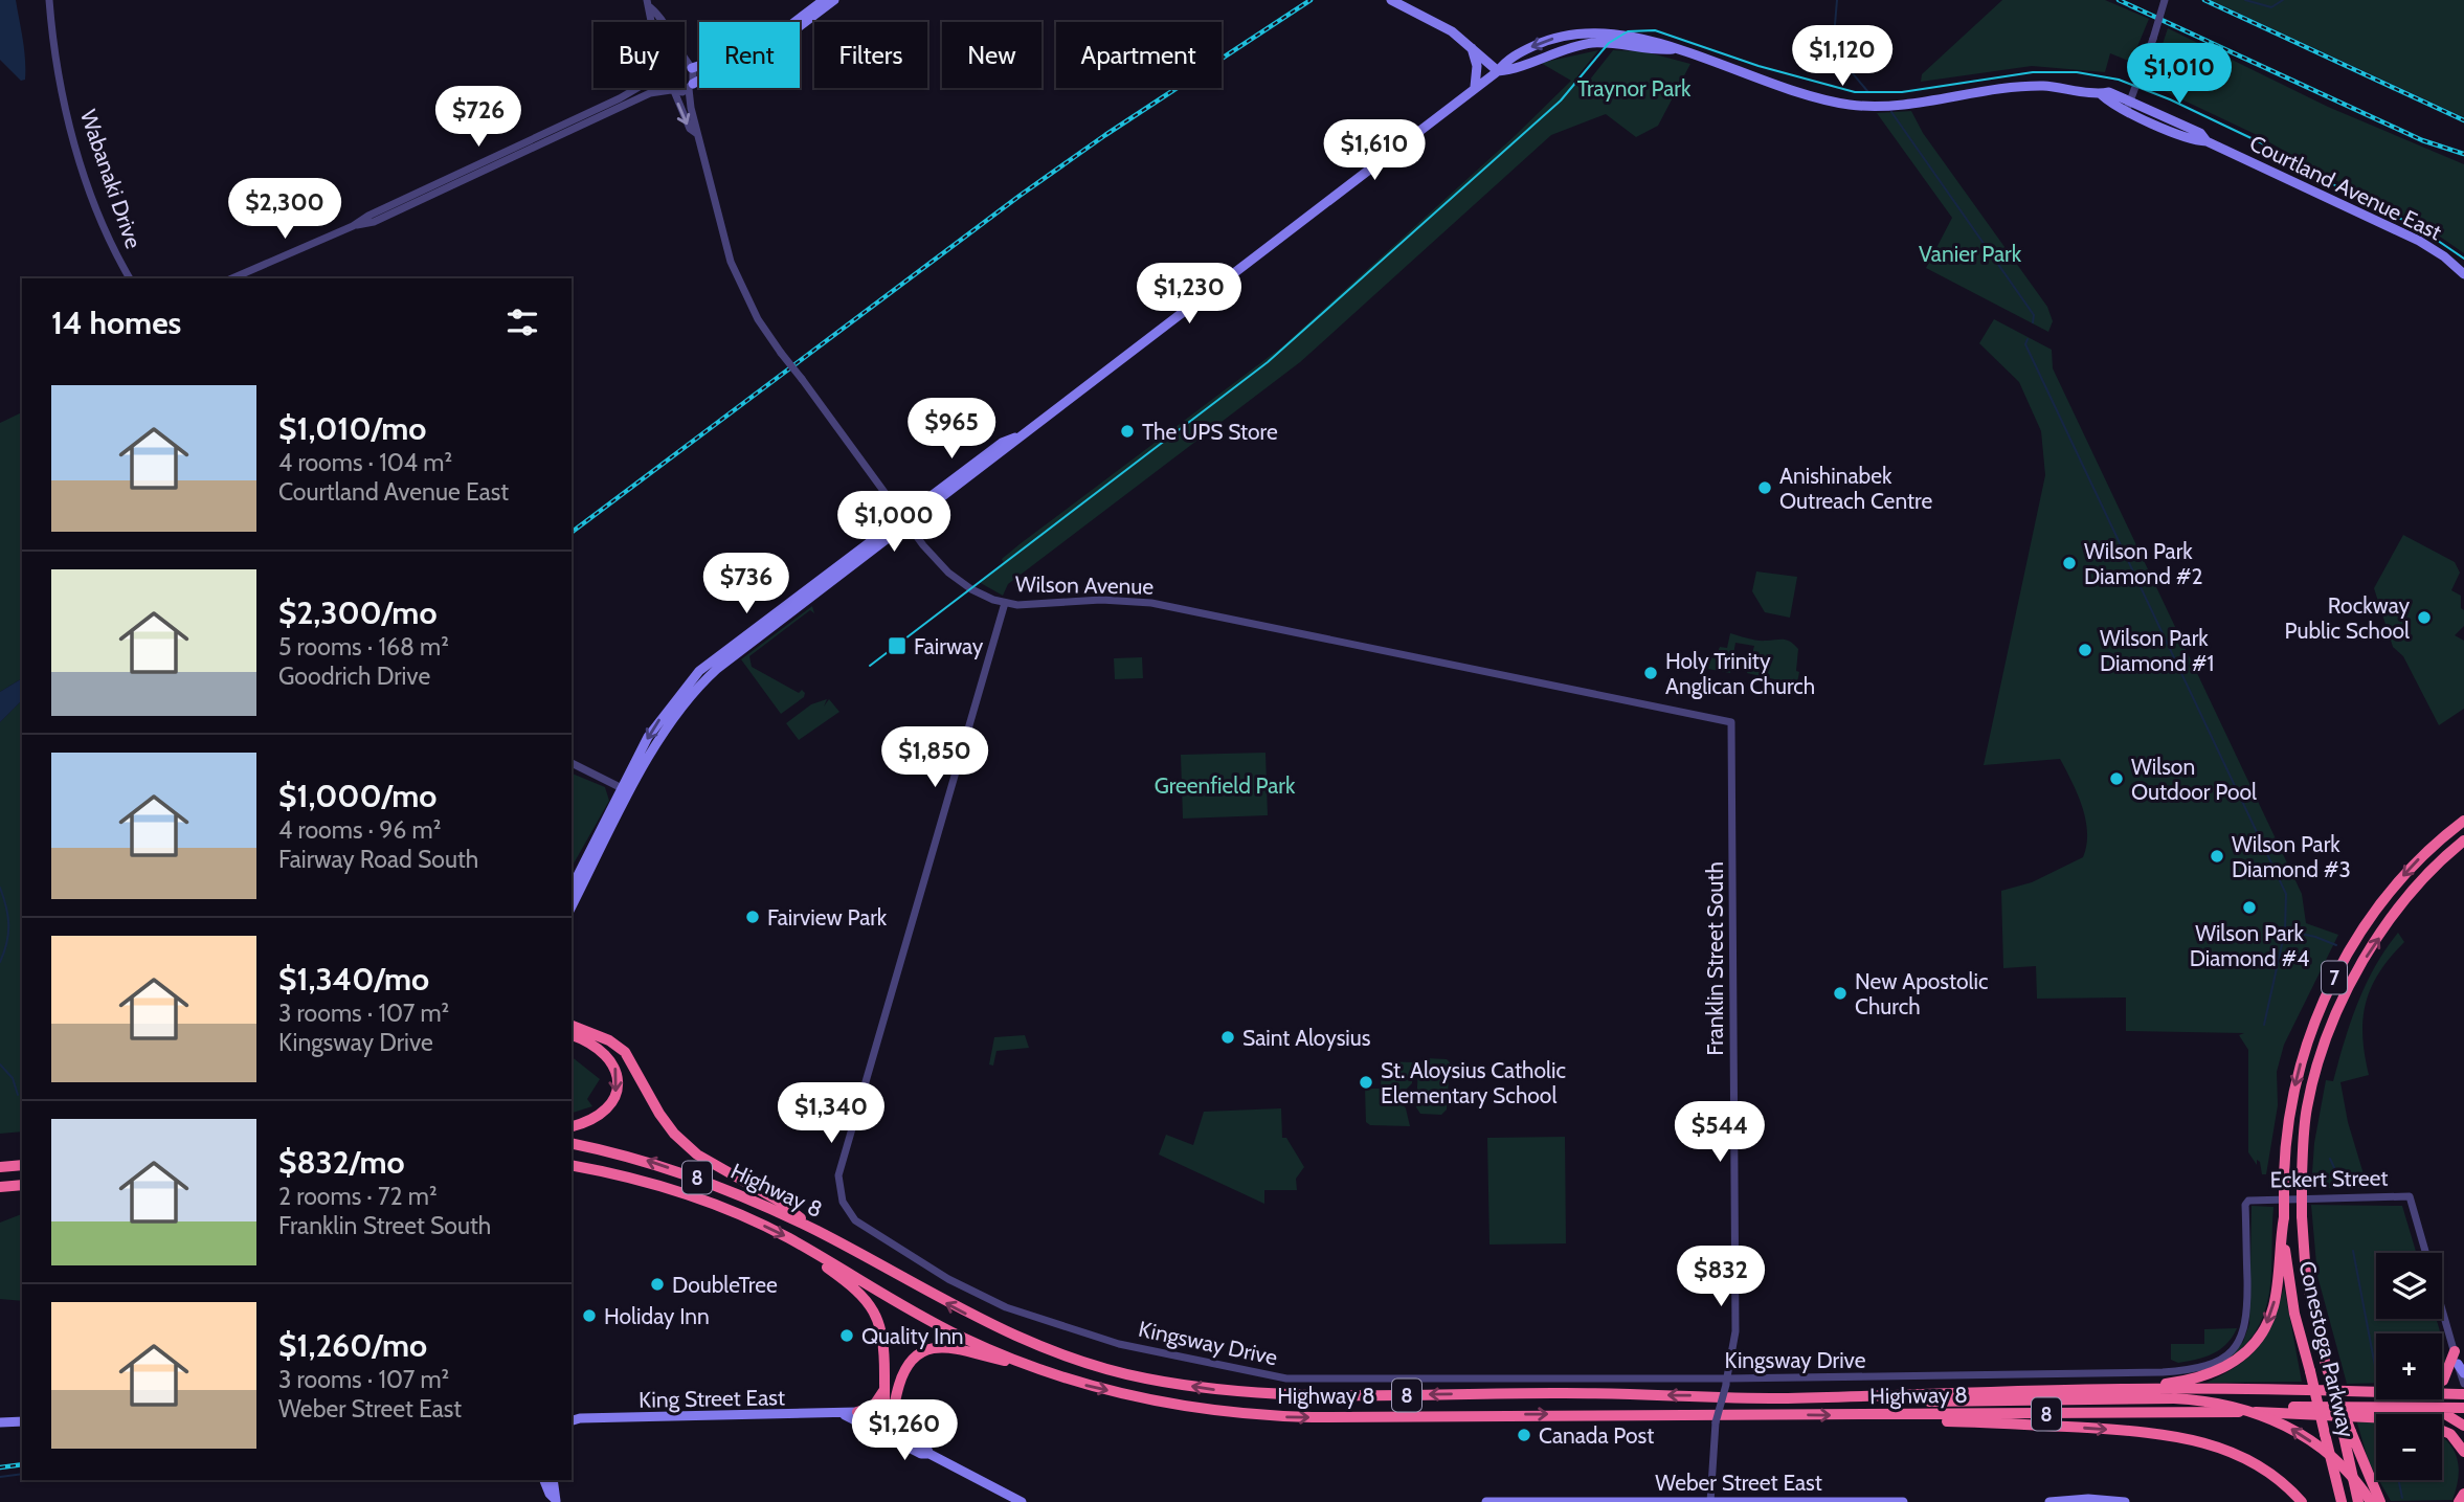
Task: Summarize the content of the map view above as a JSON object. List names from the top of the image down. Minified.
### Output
{"streets":{"highway":["7","8","Highway 8","Conestoga Parkway"],"main road":["Courtland Avenue East","King Street East","Weber Street East"],"street":["Wabanaki Drive","Wilson Avenue","Franklin Street South","Eckert Street","Kingsway Drive"]},"crossings":[["Wilson Avenue","Franklin Street South"],["Wilson Avenue","Kingsway Drive"],["Franklin Street South","Kingsway Drive"],["Franklin Street South","Weber Street East"],["Eckert Street","Kingsway Drive"]],"parks":["Traynor Park","Vanier Park","Greenfield Park"],"places":{"other":["The UPS Store","Anishinabek Outreach Centre","Wilson Park Diamond #2","Rockway Public School","Wilson Park Diamond #1","Holy Trinity Anglican Church","Wilson Outdoor Pool","Wilson Park Diamond #3","Wilson Park Diamond #4","Fairview Park","New Apostolic Church","Saint Aloysius","St. Aloysius Catholic Elementary School","DoubleTree","Holiday Inn","Quality Inn","Canada Post"],"transit":["Fairway"]},"page":{"chip":["Buy","Rent","Filters","New","Apartment"],"price":["$1,120","$1,010","$726","$1,610","$2,300","$1,230","$965","$1,000","$736","$1,850","$1,340","$544","$832","$1,260"],"heading":"14 homes","list":[{"name":"$1,010/mo","note":"4 rooms · 104 m² · Courtland Avenue East"},{"name":"$2,300/mo","note":"5 rooms · 168 m² · Goodrich Drive"},{"name":"$1,000/mo","note":"4 rooms · 96 m² · Fairway Road South"},{"name":"$1,340/mo","note":"3 rooms · 107 m² · Kingsway Drive"},{"name":"$832/mo","note":"2 rooms · 72 m² · Franklin Street South"},{"name":"$1,260/mo","note":"3 rooms · 107 m² · Weber Street East"}],"map_buttons":["+","−"]}}
